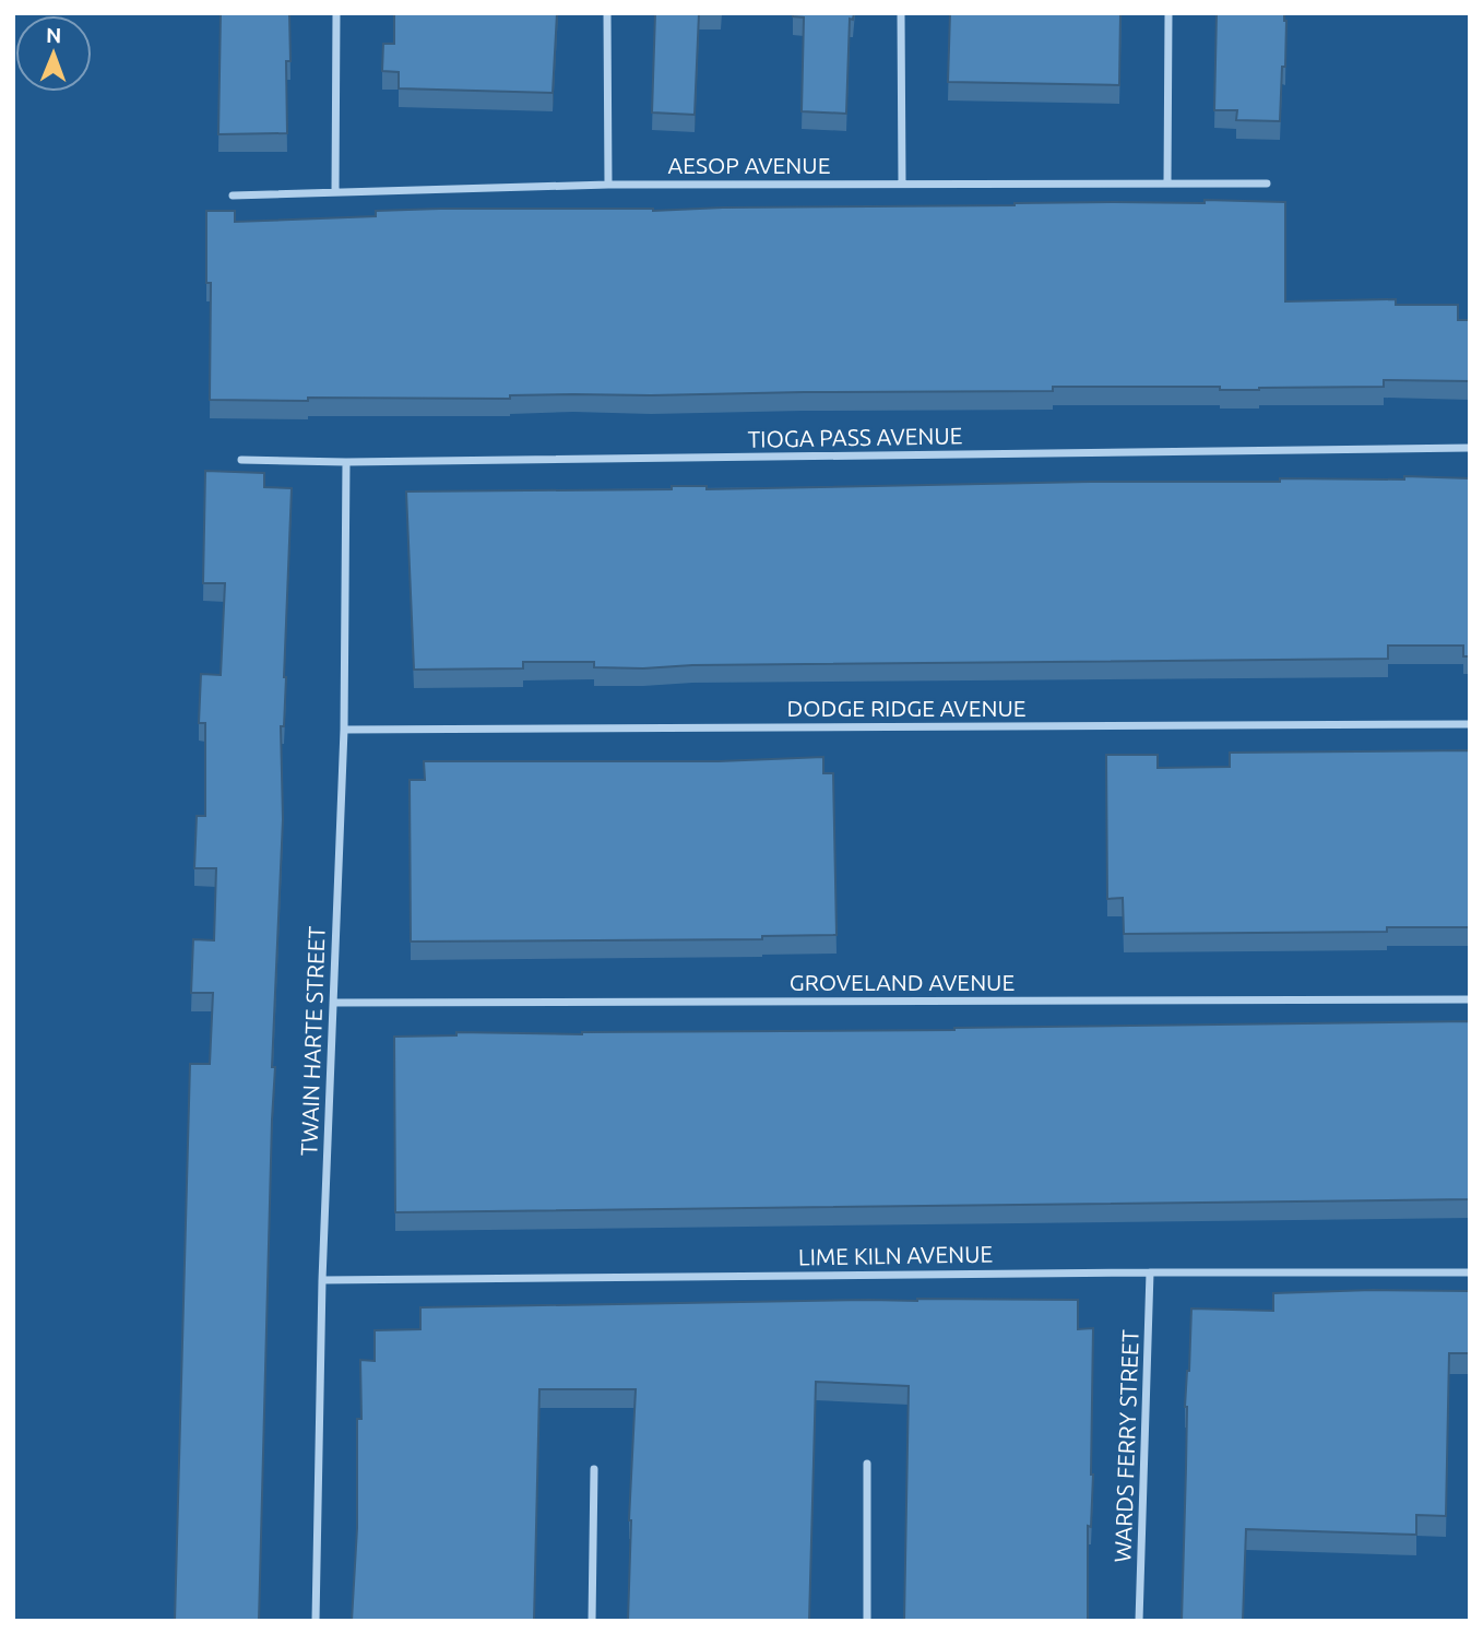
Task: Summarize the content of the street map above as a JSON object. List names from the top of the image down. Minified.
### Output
{"streets":{"street":["AESOP AVENUE","TIOGA PASS AVENUE","DODGE RIDGE AVENUE","GROVELAND AVENUE","TWAIN HARTE STREET","LIME KILN AVENUE","WARDS FERRY STREET"]},"crossings":[["TIOGA PASS AVENUE","TWAIN HARTE STREET"],["DODGE RIDGE AVENUE","TWAIN HARTE STREET"],["GROVELAND AVENUE","TWAIN HARTE STREET"],["TWAIN HARTE STREET","LIME KILN AVENUE"],["LIME KILN AVENUE","WARDS FERRY STREET"]],"north":"top"}
